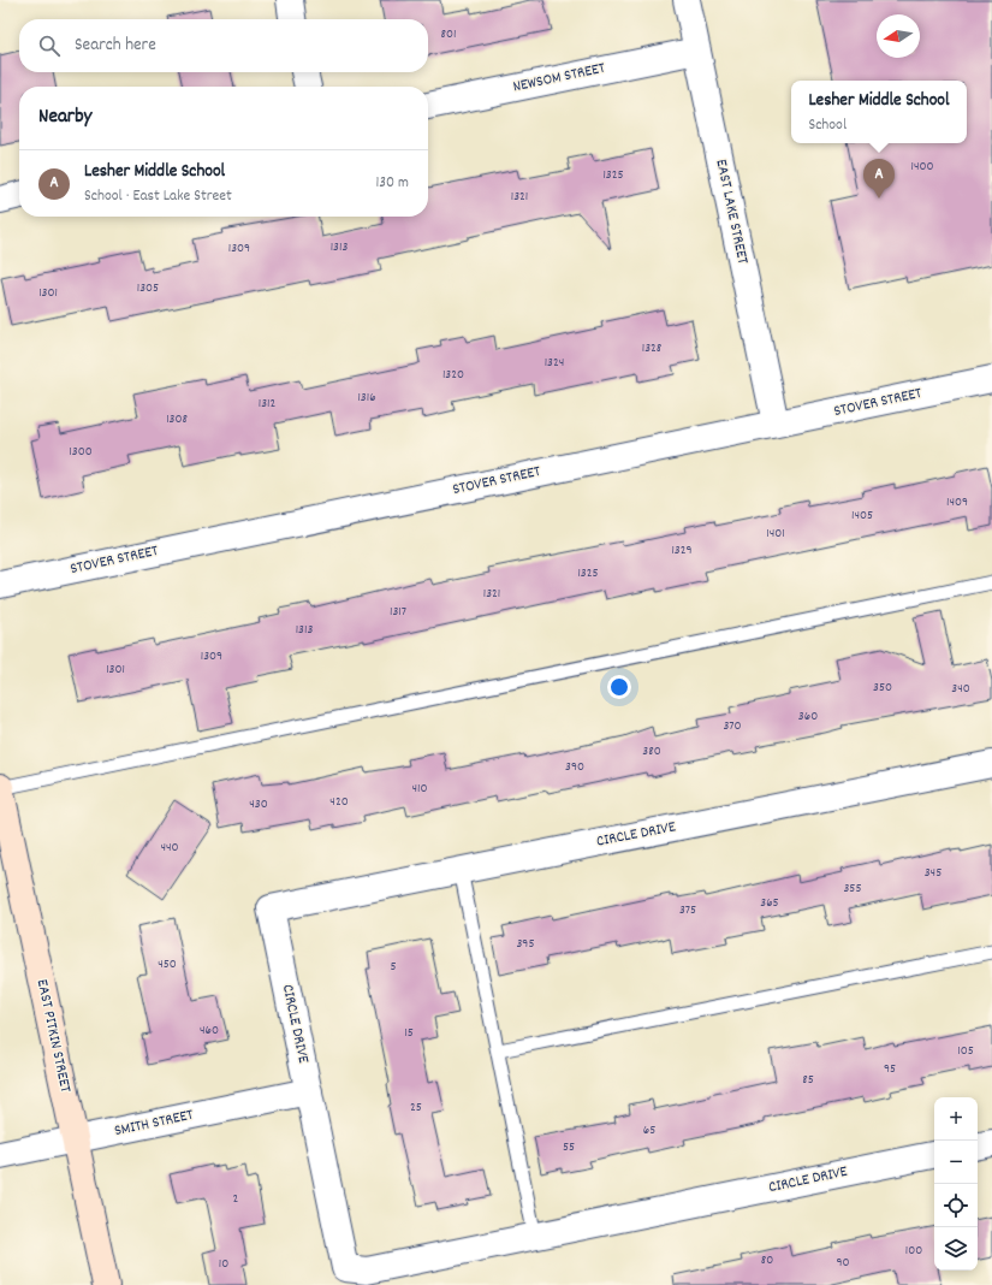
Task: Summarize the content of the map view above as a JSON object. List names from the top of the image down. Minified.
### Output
{"streets":{"street":["NEWSOM STREET","EAST LAKE STREET","STOVER STREET","CIRCLE DRIVE","EAST PITKIN STREET","SMITH STREET"]},"crossings":[["NEWSOM STREET","EAST LAKE STREET"],["EAST LAKE STREET","STOVER STREET"],["CIRCLE DRIVE","SMITH STREET"],["EAST PITKIN STREET","SMITH STREET"]],"house_numbers":["801","1400","1325","1321","1313","1309","1305","1301","1328","1324","1320","1316","1312","1308","1300","1409","1405","1401","1329","1325","1321","1317","1313","1309","1301","350","340","360","370","380","390","410","420","430","440","345","355","365","375","395","450","5","460","15","105","95","85","25","65","55","2","100","80","90","10"],"north":"left","page":{"search":"Search here","popup":["Lesher Middle School","School"],"heading":"Nearby","list":[{"mark":"A","name":"Lesher Middle School","note":"School · East Lake Street","value":"130 m"}],"pins":"A","map_buttons":["+","−"]}}
